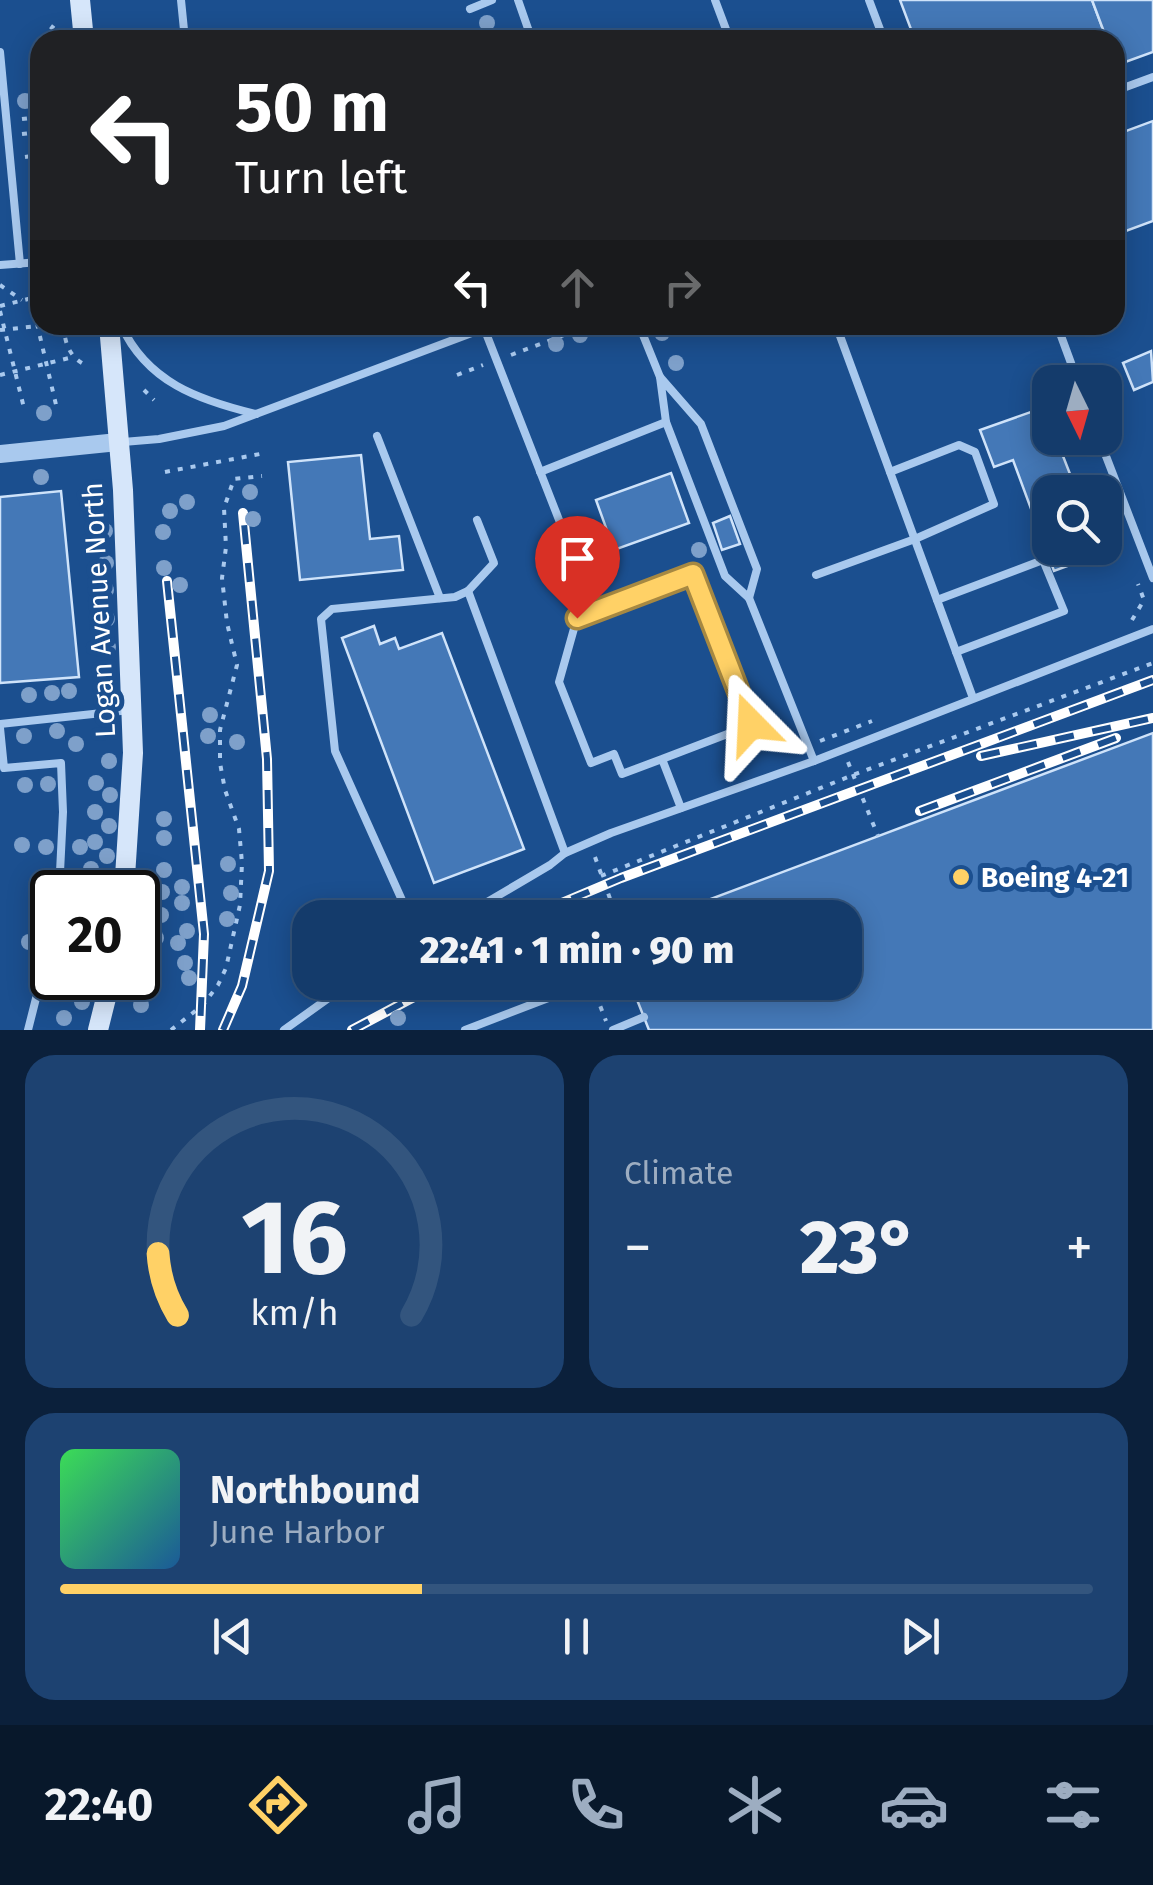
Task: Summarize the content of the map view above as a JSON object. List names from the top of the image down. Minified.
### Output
{"streets":{"main road":["Logan Avenue North"]},"places":["Boeing 4-21"],"north":"bottom","page":{"turn":["50 m","Turn left"],"limit":"20","trip":"22:41 · 1 min · 90 m","tile":"Climate","heat":["−","23°","+"],"song":["Northbound","June Harbor"],"tabs":"22:40","gauge":["16","km/h"]}}
